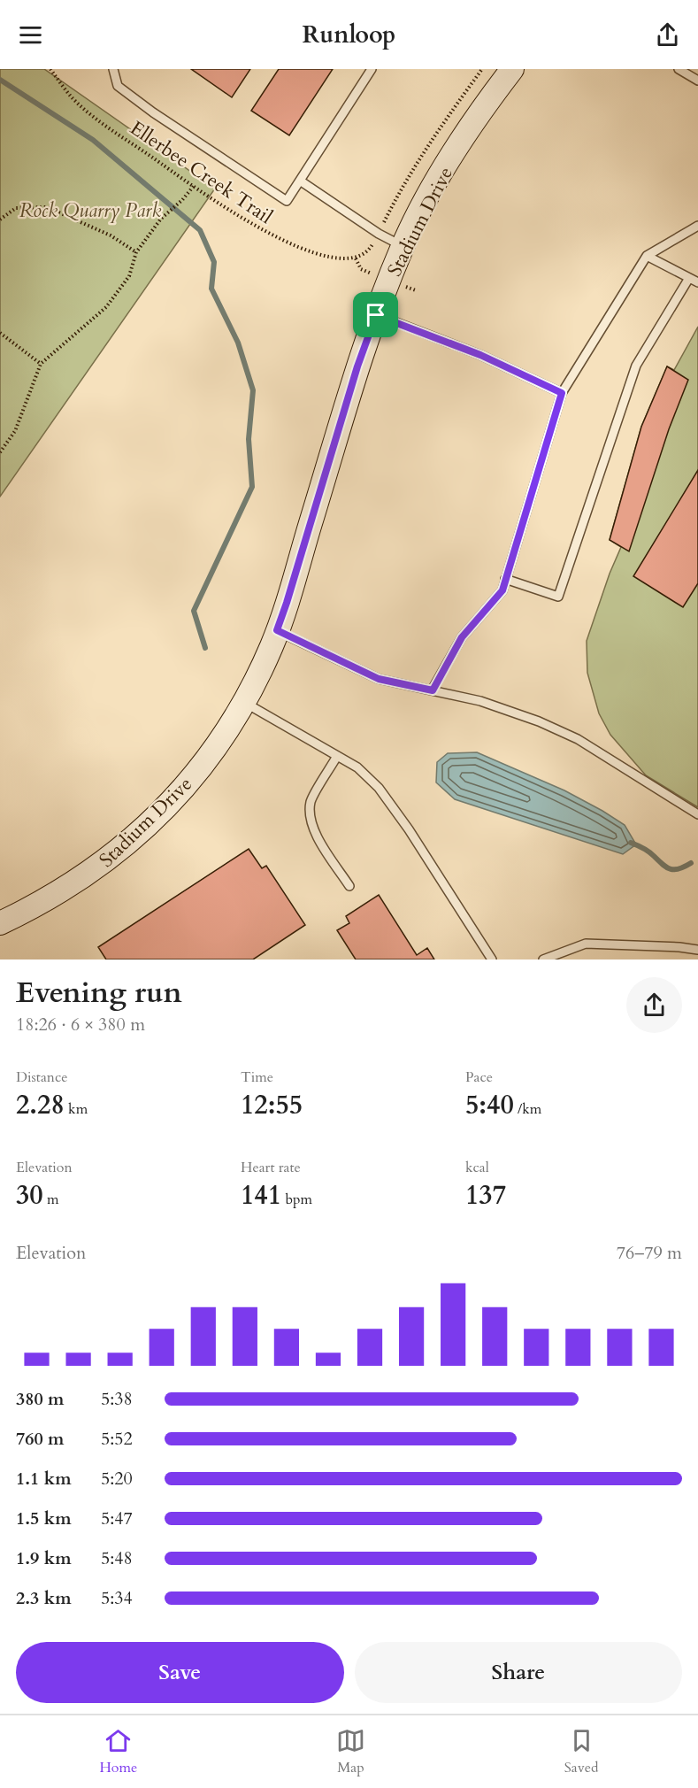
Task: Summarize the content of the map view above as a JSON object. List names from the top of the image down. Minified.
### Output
{"streets":{"street":["Stadium Drive"],"path":["Ellerbee Creek Trail"]},"parks":["Rock Quarry Park"],"page":{"header":"Runloop","heading":["Evening run","18:26 · 6 × 380 m"],"stats":[["Distance","2.28 km"],["Time","12:55"],["Pace","5:40 /km"],["Elevation","30 m"],["Heart rate","141 bpm"],["kcal","137"]],"chart":["Elevation","76–79 m"],"list":[{"name":"380 m","note":"5:38"},{"name":"760 m","note":"5:52"},{"name":"1.1 km","note":"5:20"},{"name":"1.5 km","note":"5:47"},{"name":"1.9 km","note":"5:48"},{"name":"2.3 km","note":"5:34"}],"buttons":["Save","Share"],"tabs":["Home","Map","Saved"]}}
